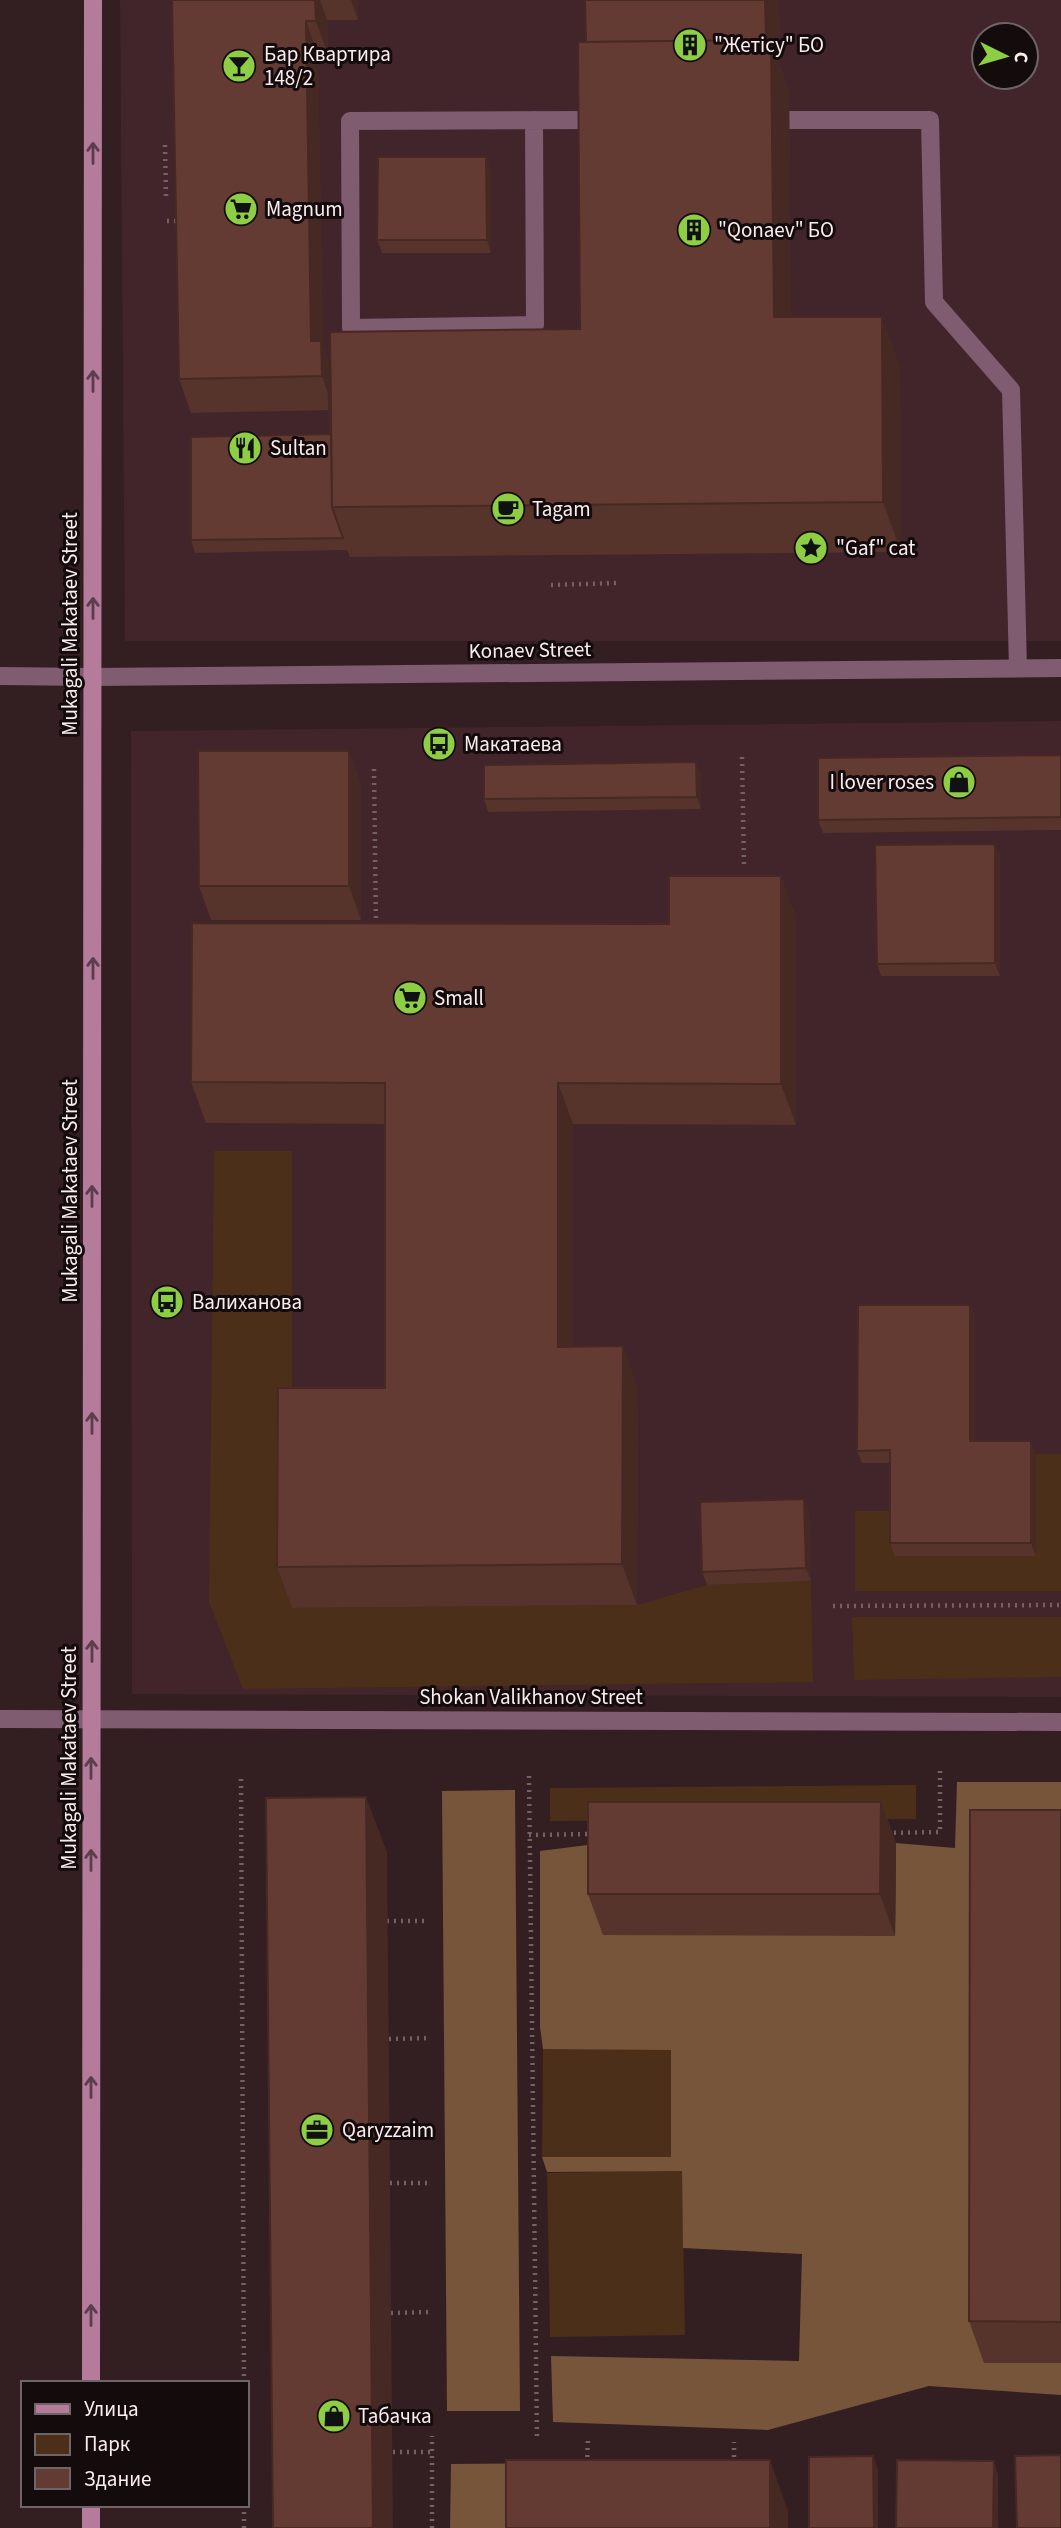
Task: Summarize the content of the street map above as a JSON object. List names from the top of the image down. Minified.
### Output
{"streets":{"main road":["Mukagali Makataev Street"],"street":["Konaev Street","Shokan Valikhanov Street"]},"crossings":[["Mukagali Makataev Street","Konaev Street"],["Mukagali Makataev Street","Shokan Valikhanov Street"]],"one_way":["Mukagali Makataev Street"],"places":{"building":["\"Жетісу\" БО","\"Qonaev\" БО"],"bar":["Бар Квартира 148/2"],"supermarket":["Magnum","Small"],"restaurant":["Sultan"],"cafe":["Tagam"],"place":["\"Gaf\" cat"],"bus stop":["Макатаева","Валиханова"],"shop":["I lover roses","Табачка"],"office":["Qaryzzaim"]},"legend":["Улица","Парк","Здание"],"north":"right"}
